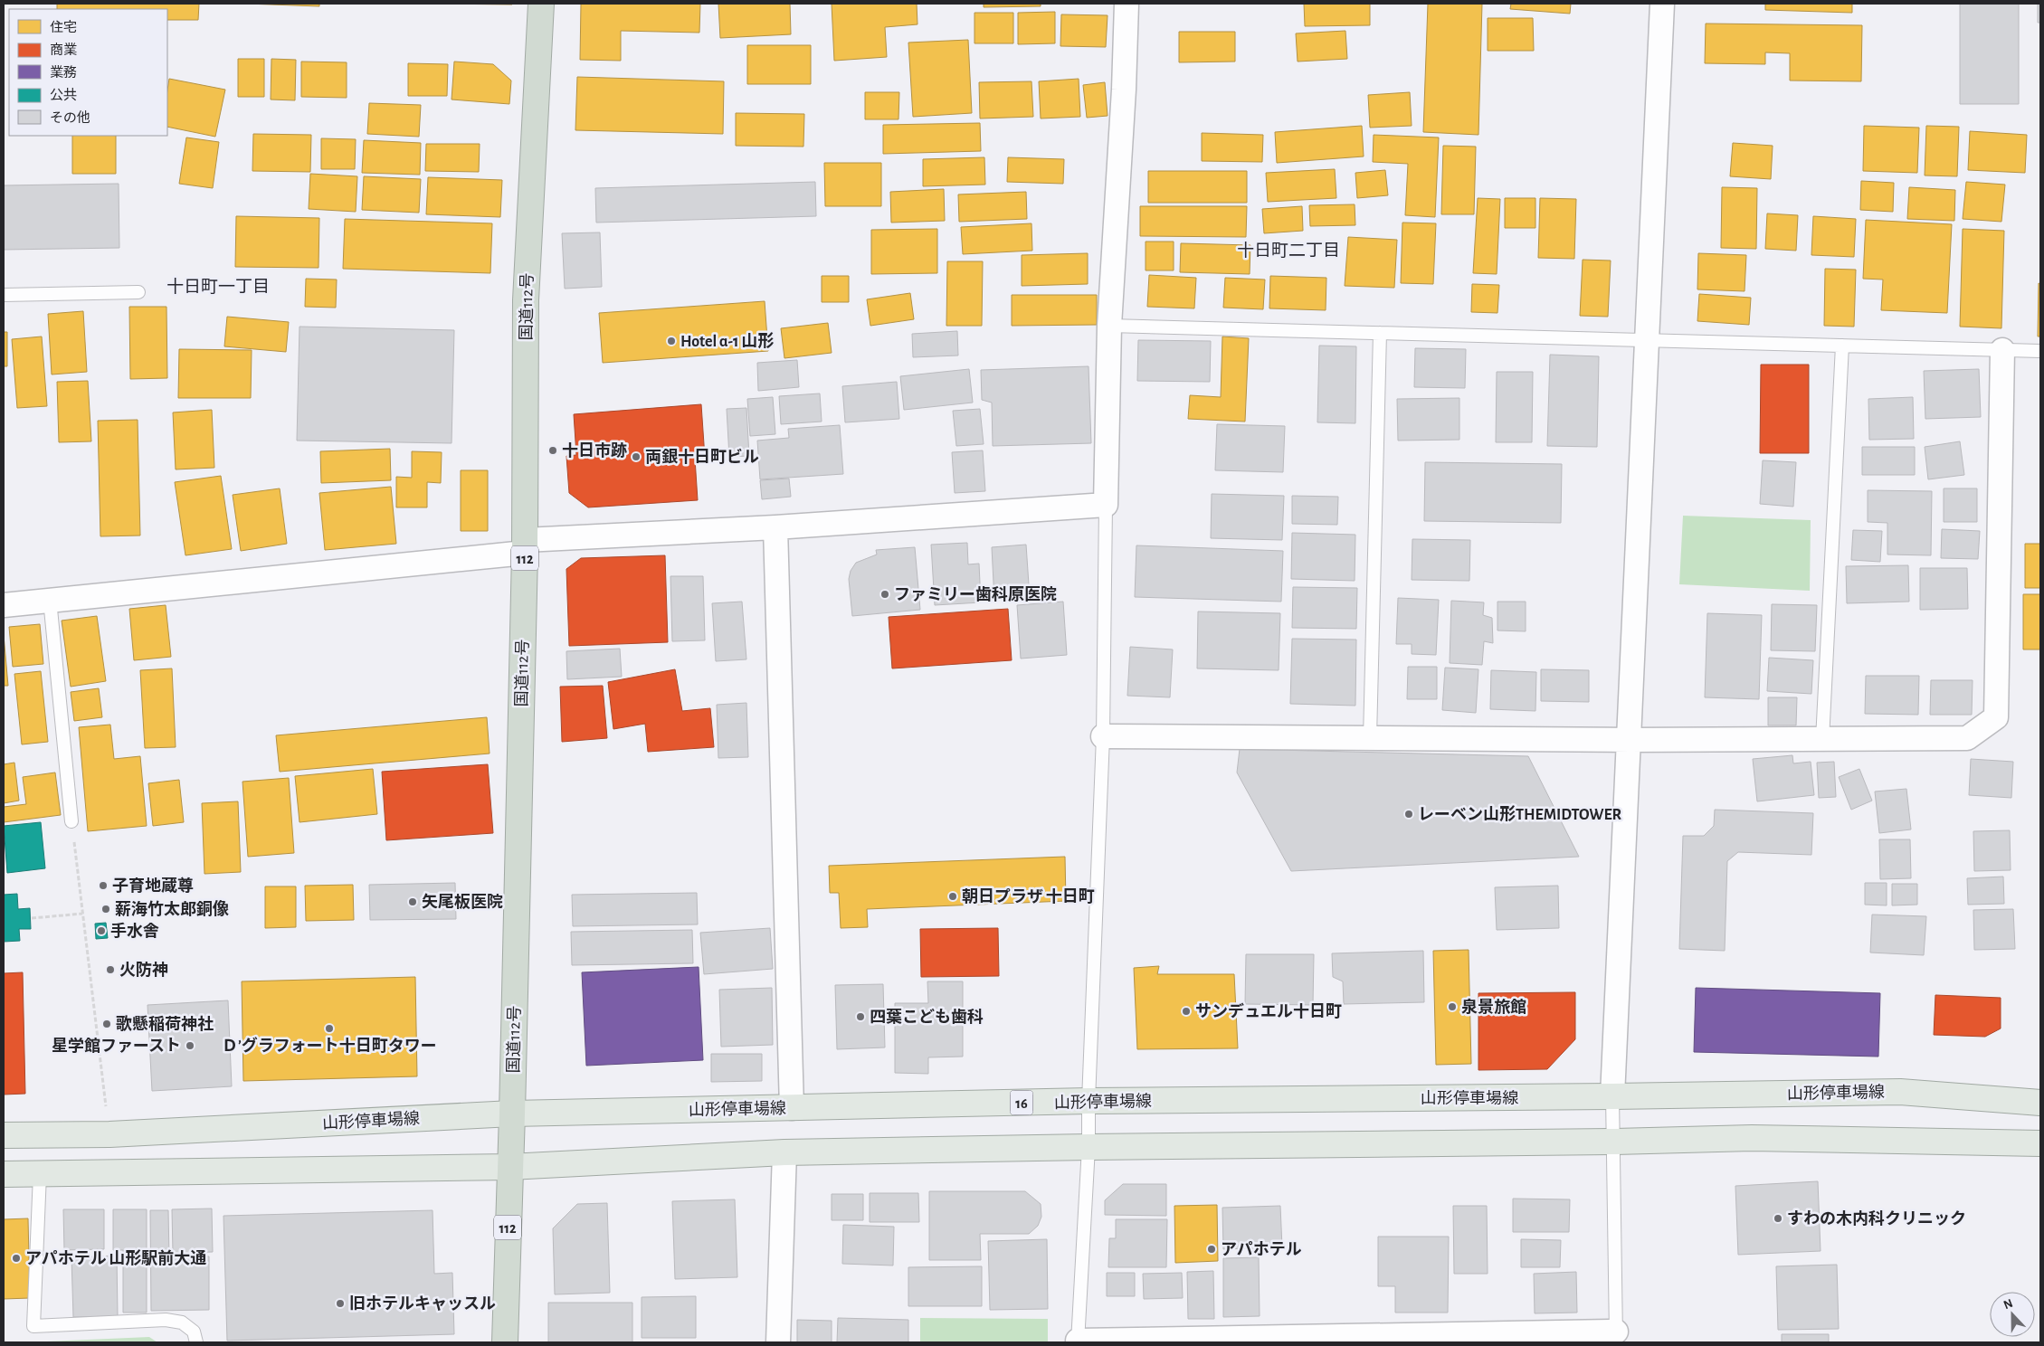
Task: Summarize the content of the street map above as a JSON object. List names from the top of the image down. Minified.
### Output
{"streets":{"highway":["国道112号","112"],"main road":["山形停車場線","16"]},"crossings":[["国道112号","山形停車場線"]],"districts":["十日町二丁目","十日町一丁目"],"places":["Hotel α-1 山形","十日市跡","両銀十日町ビル","ファミリー歯科原医院","レーベン山形THEMIDTOWER","子育地蔵尊","朝日プラザ 十日町","矢尾板医院","薪海竹太郎銅像","手水舎","火防神","泉景旅館","サンデュエル十日町","四葉こども歯科","歌懸稲荷神社","Ｄ’グラフォート十日町タワー","星学館ファースト","すわの木内科クリニック","アパホテル","アパホテル 山形駅前大通","旧ホテルキャッスル"],"legend":["住宅","商業","業務","公共","その他"],"north":"top"}
